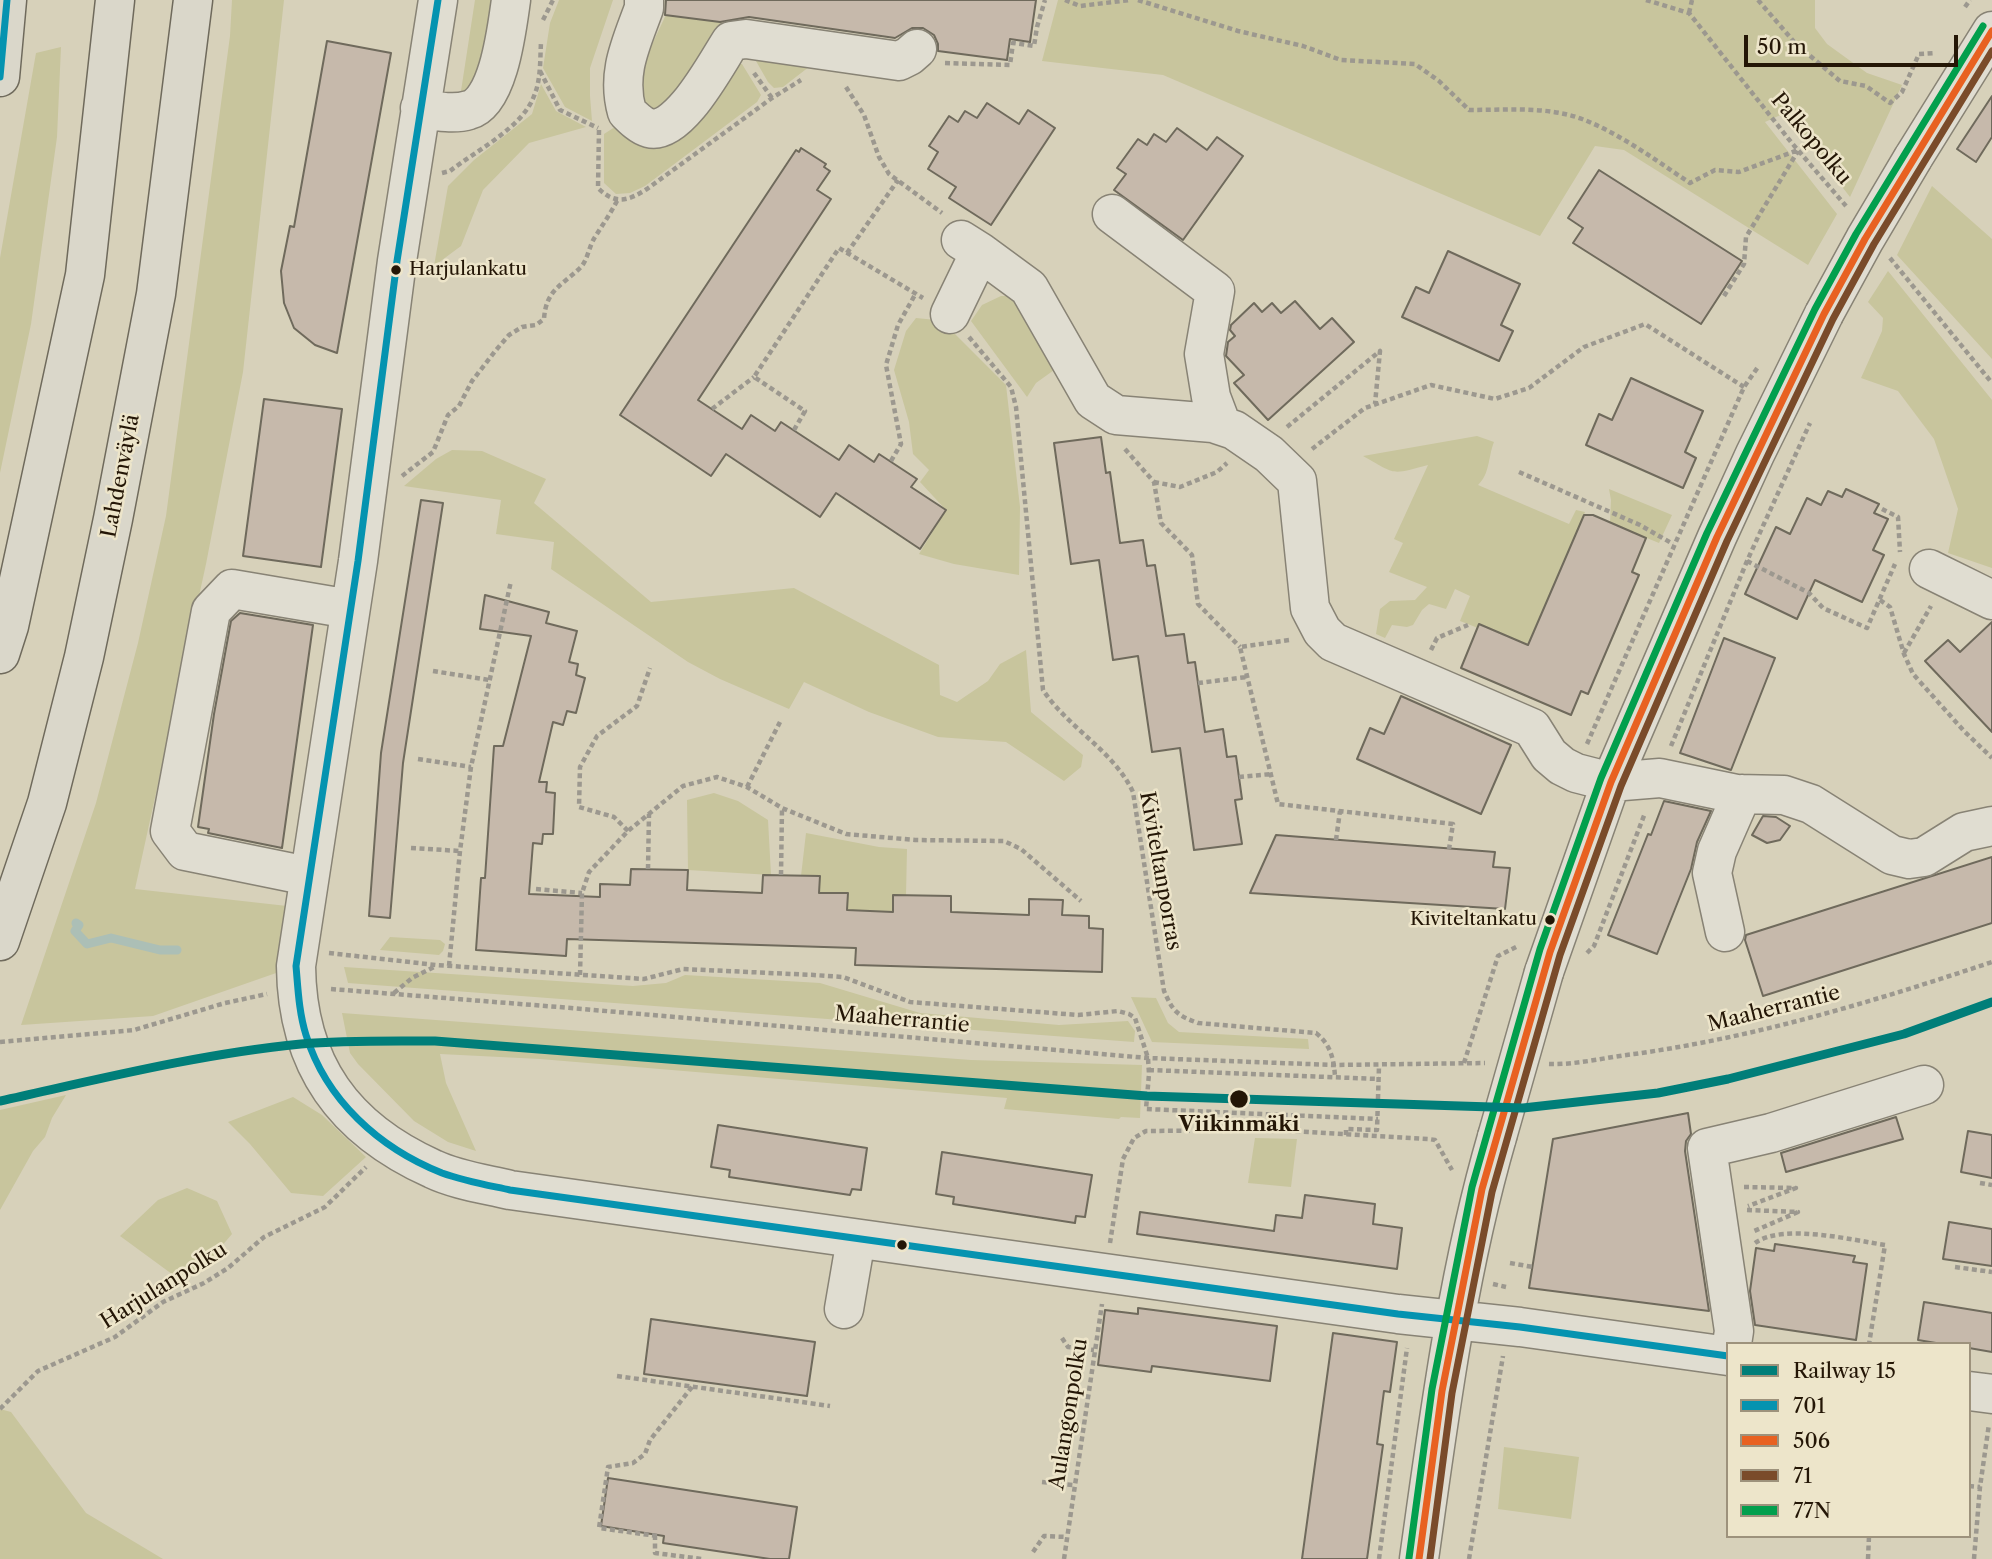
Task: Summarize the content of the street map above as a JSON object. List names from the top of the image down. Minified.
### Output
{"streets":{"main road":["Lahdenväylä"],"path":["Palkopolku","Kiviteltanporras","Maaherrantie","Harjulanpolku","Aulangonpolku"]},"crossings":[["Kiviteltanporras","Maaherrantie"]],"places":["Harjulankatu","Kiviteltankatu","Viikinmäki"],"lines":["transit line 701","transit line 77N","transit line 506","transit line 71","rail line 15"],"legend":["Railway 15","701","506","71","77N"],"scale_bar":"50 m"}
